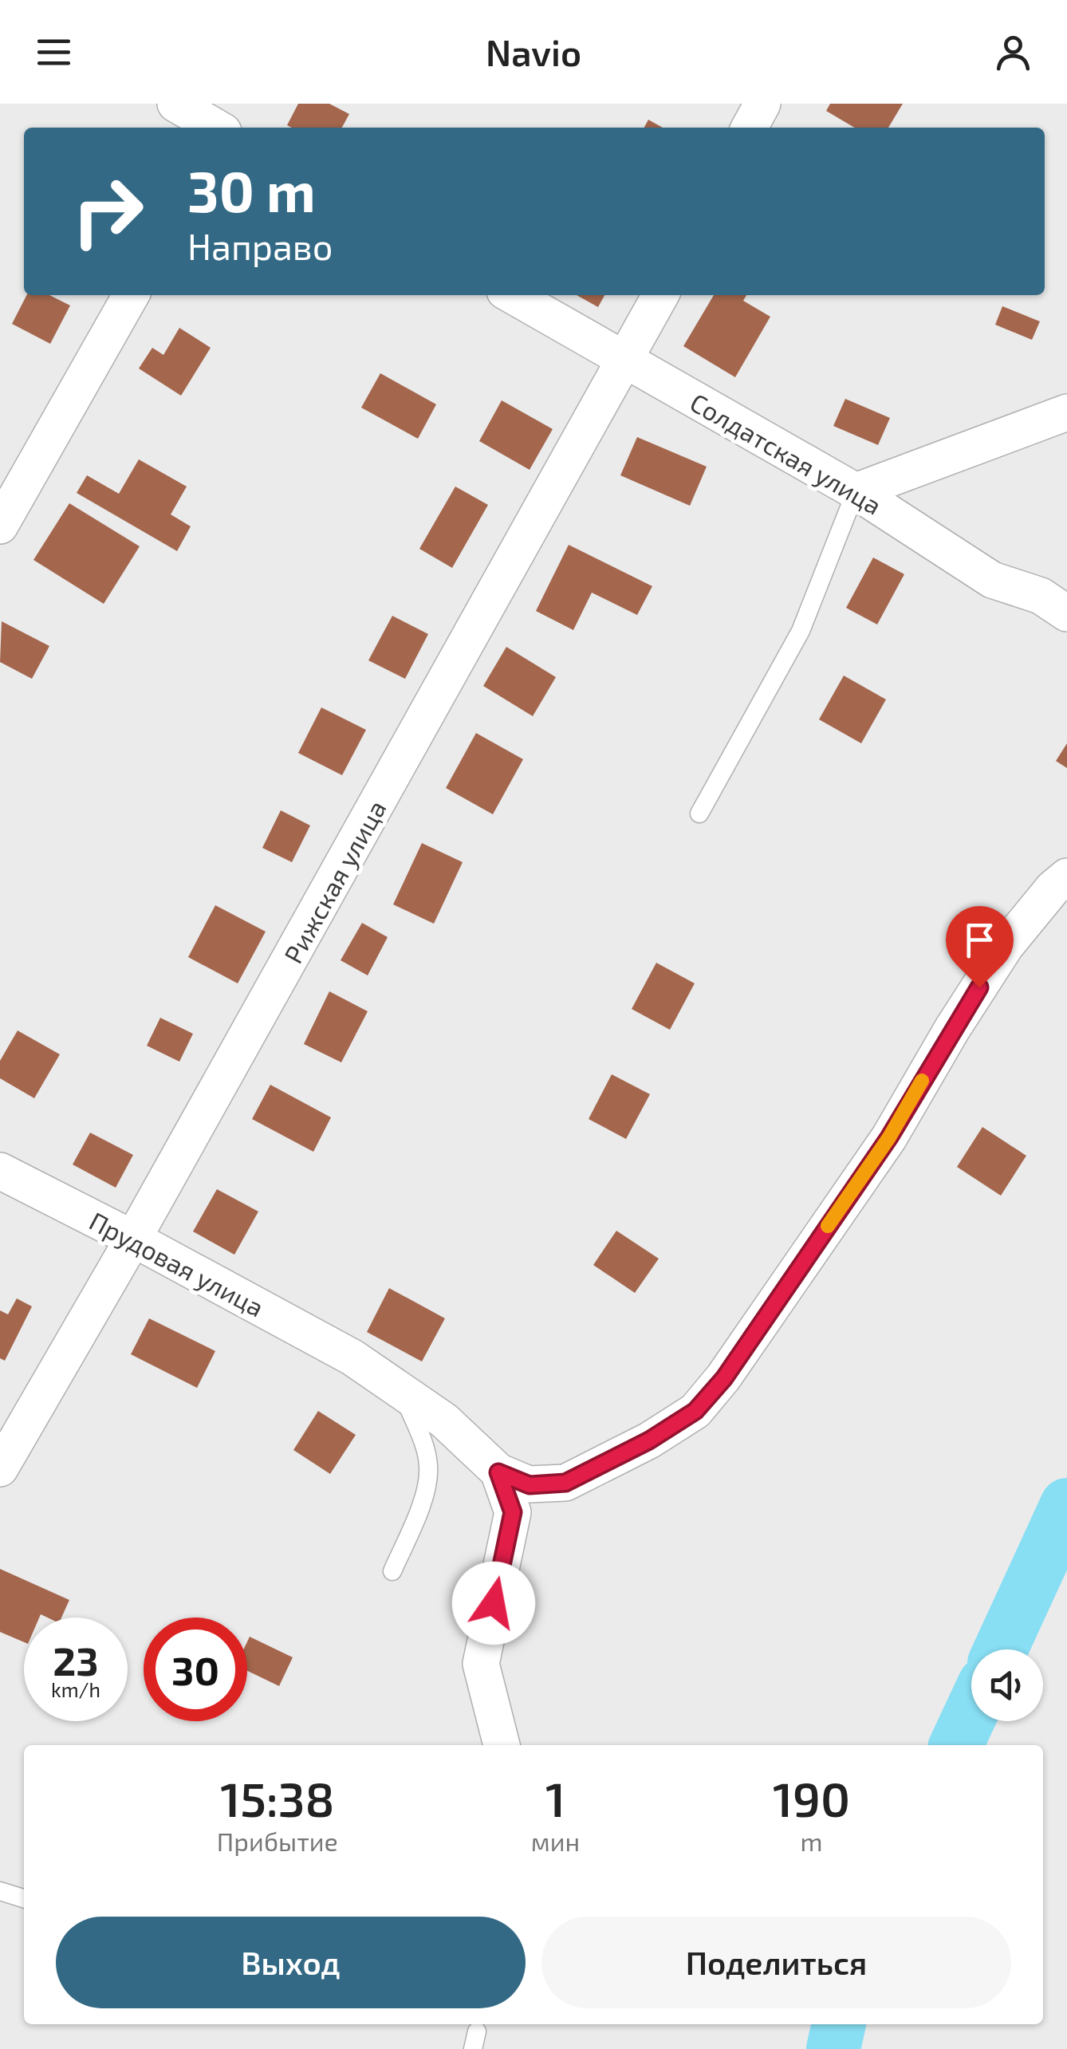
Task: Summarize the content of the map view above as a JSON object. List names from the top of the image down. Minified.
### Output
{"streets":{"street":["Солдатская улица","Рижская улица","Прудовая улица"]},"crossings":[["Солдатская улица","Рижская улица"],["Рижская улица","Прудовая улица"]],"page":{"header":"Navio","turn":["30 m","Направо"],"speed":"23 km/h","limit":"30","eta":["15:38","Прибытие","1","мин","190","m"],"buttons":["Выход","Поделиться"]}}
